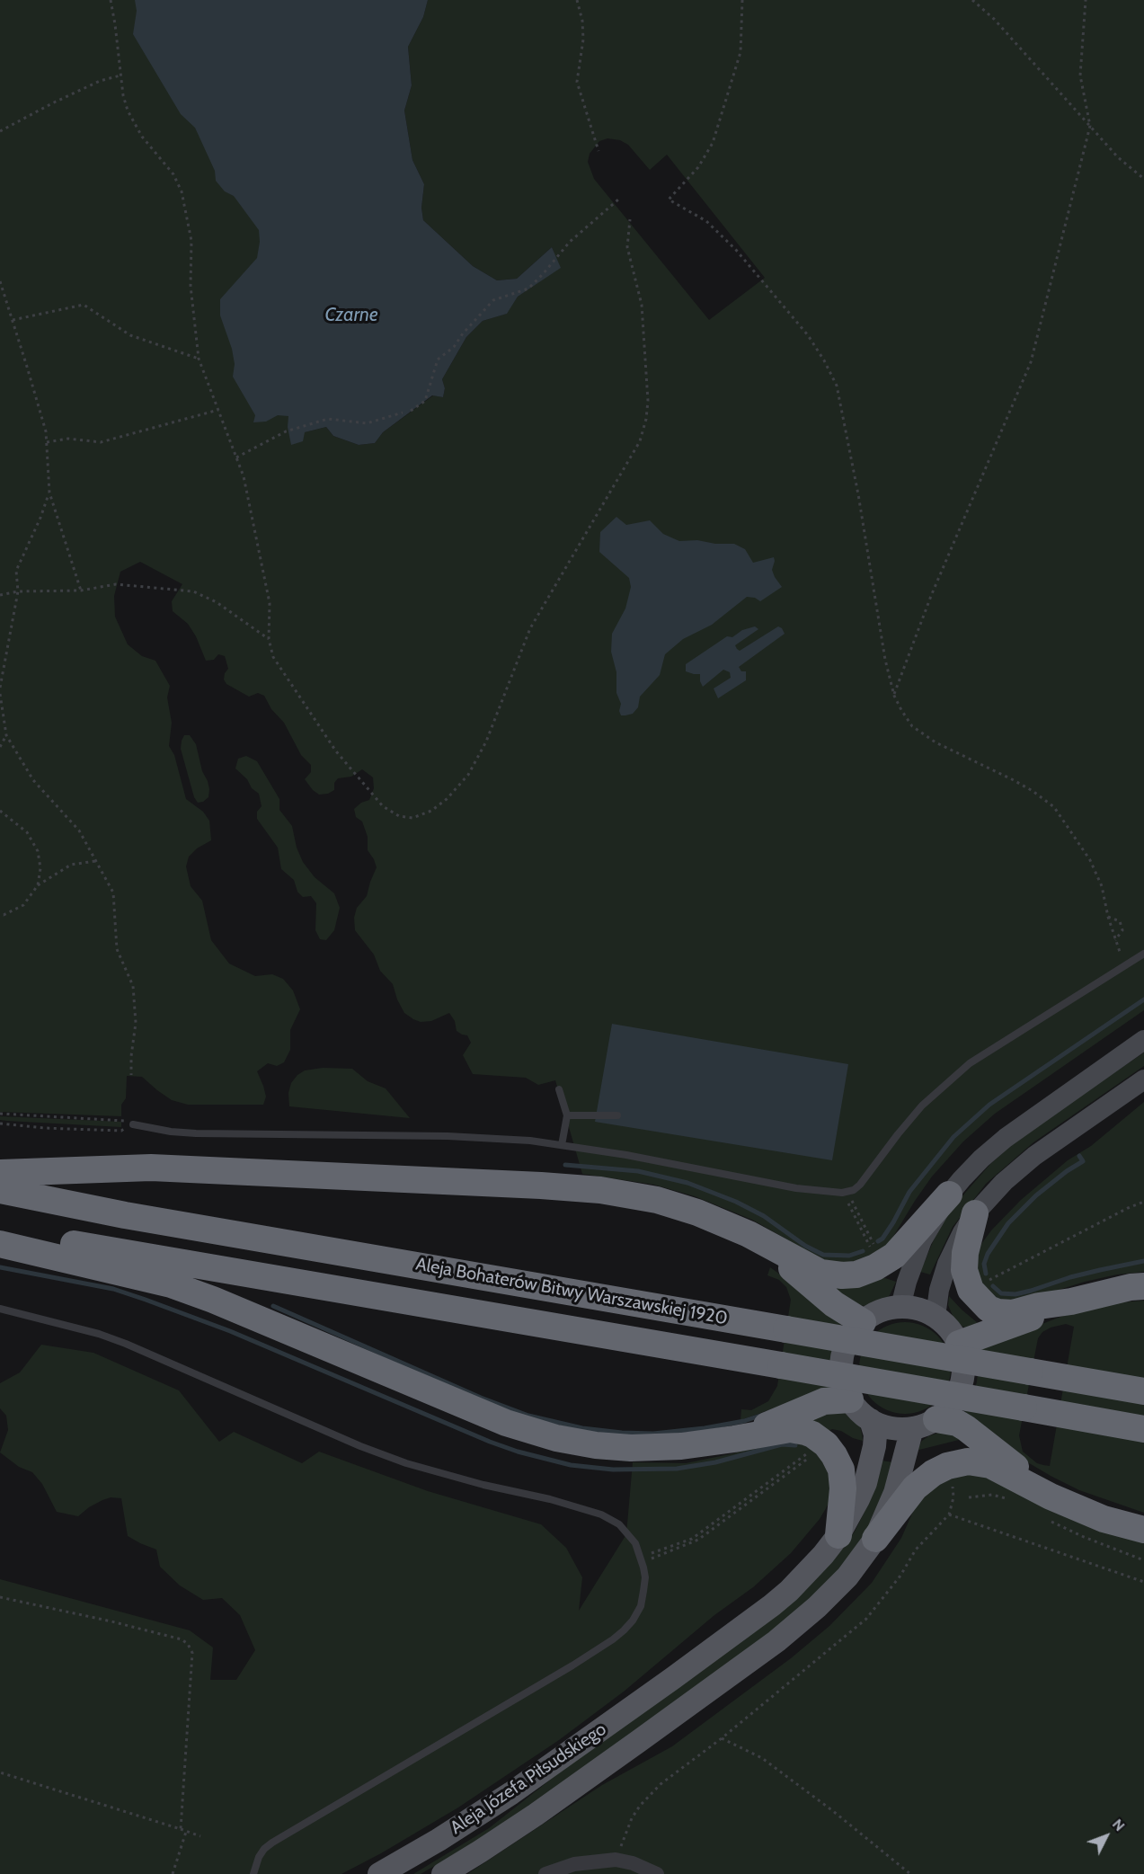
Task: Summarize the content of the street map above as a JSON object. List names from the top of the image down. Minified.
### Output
{"streets":{"highway":["Aleja Bohaterów Bitwy Warszawskiej 1920"],"main road":["Aleja Józefa Piłsudskiego"]},"water":["Czarne"],"north":"top right"}
